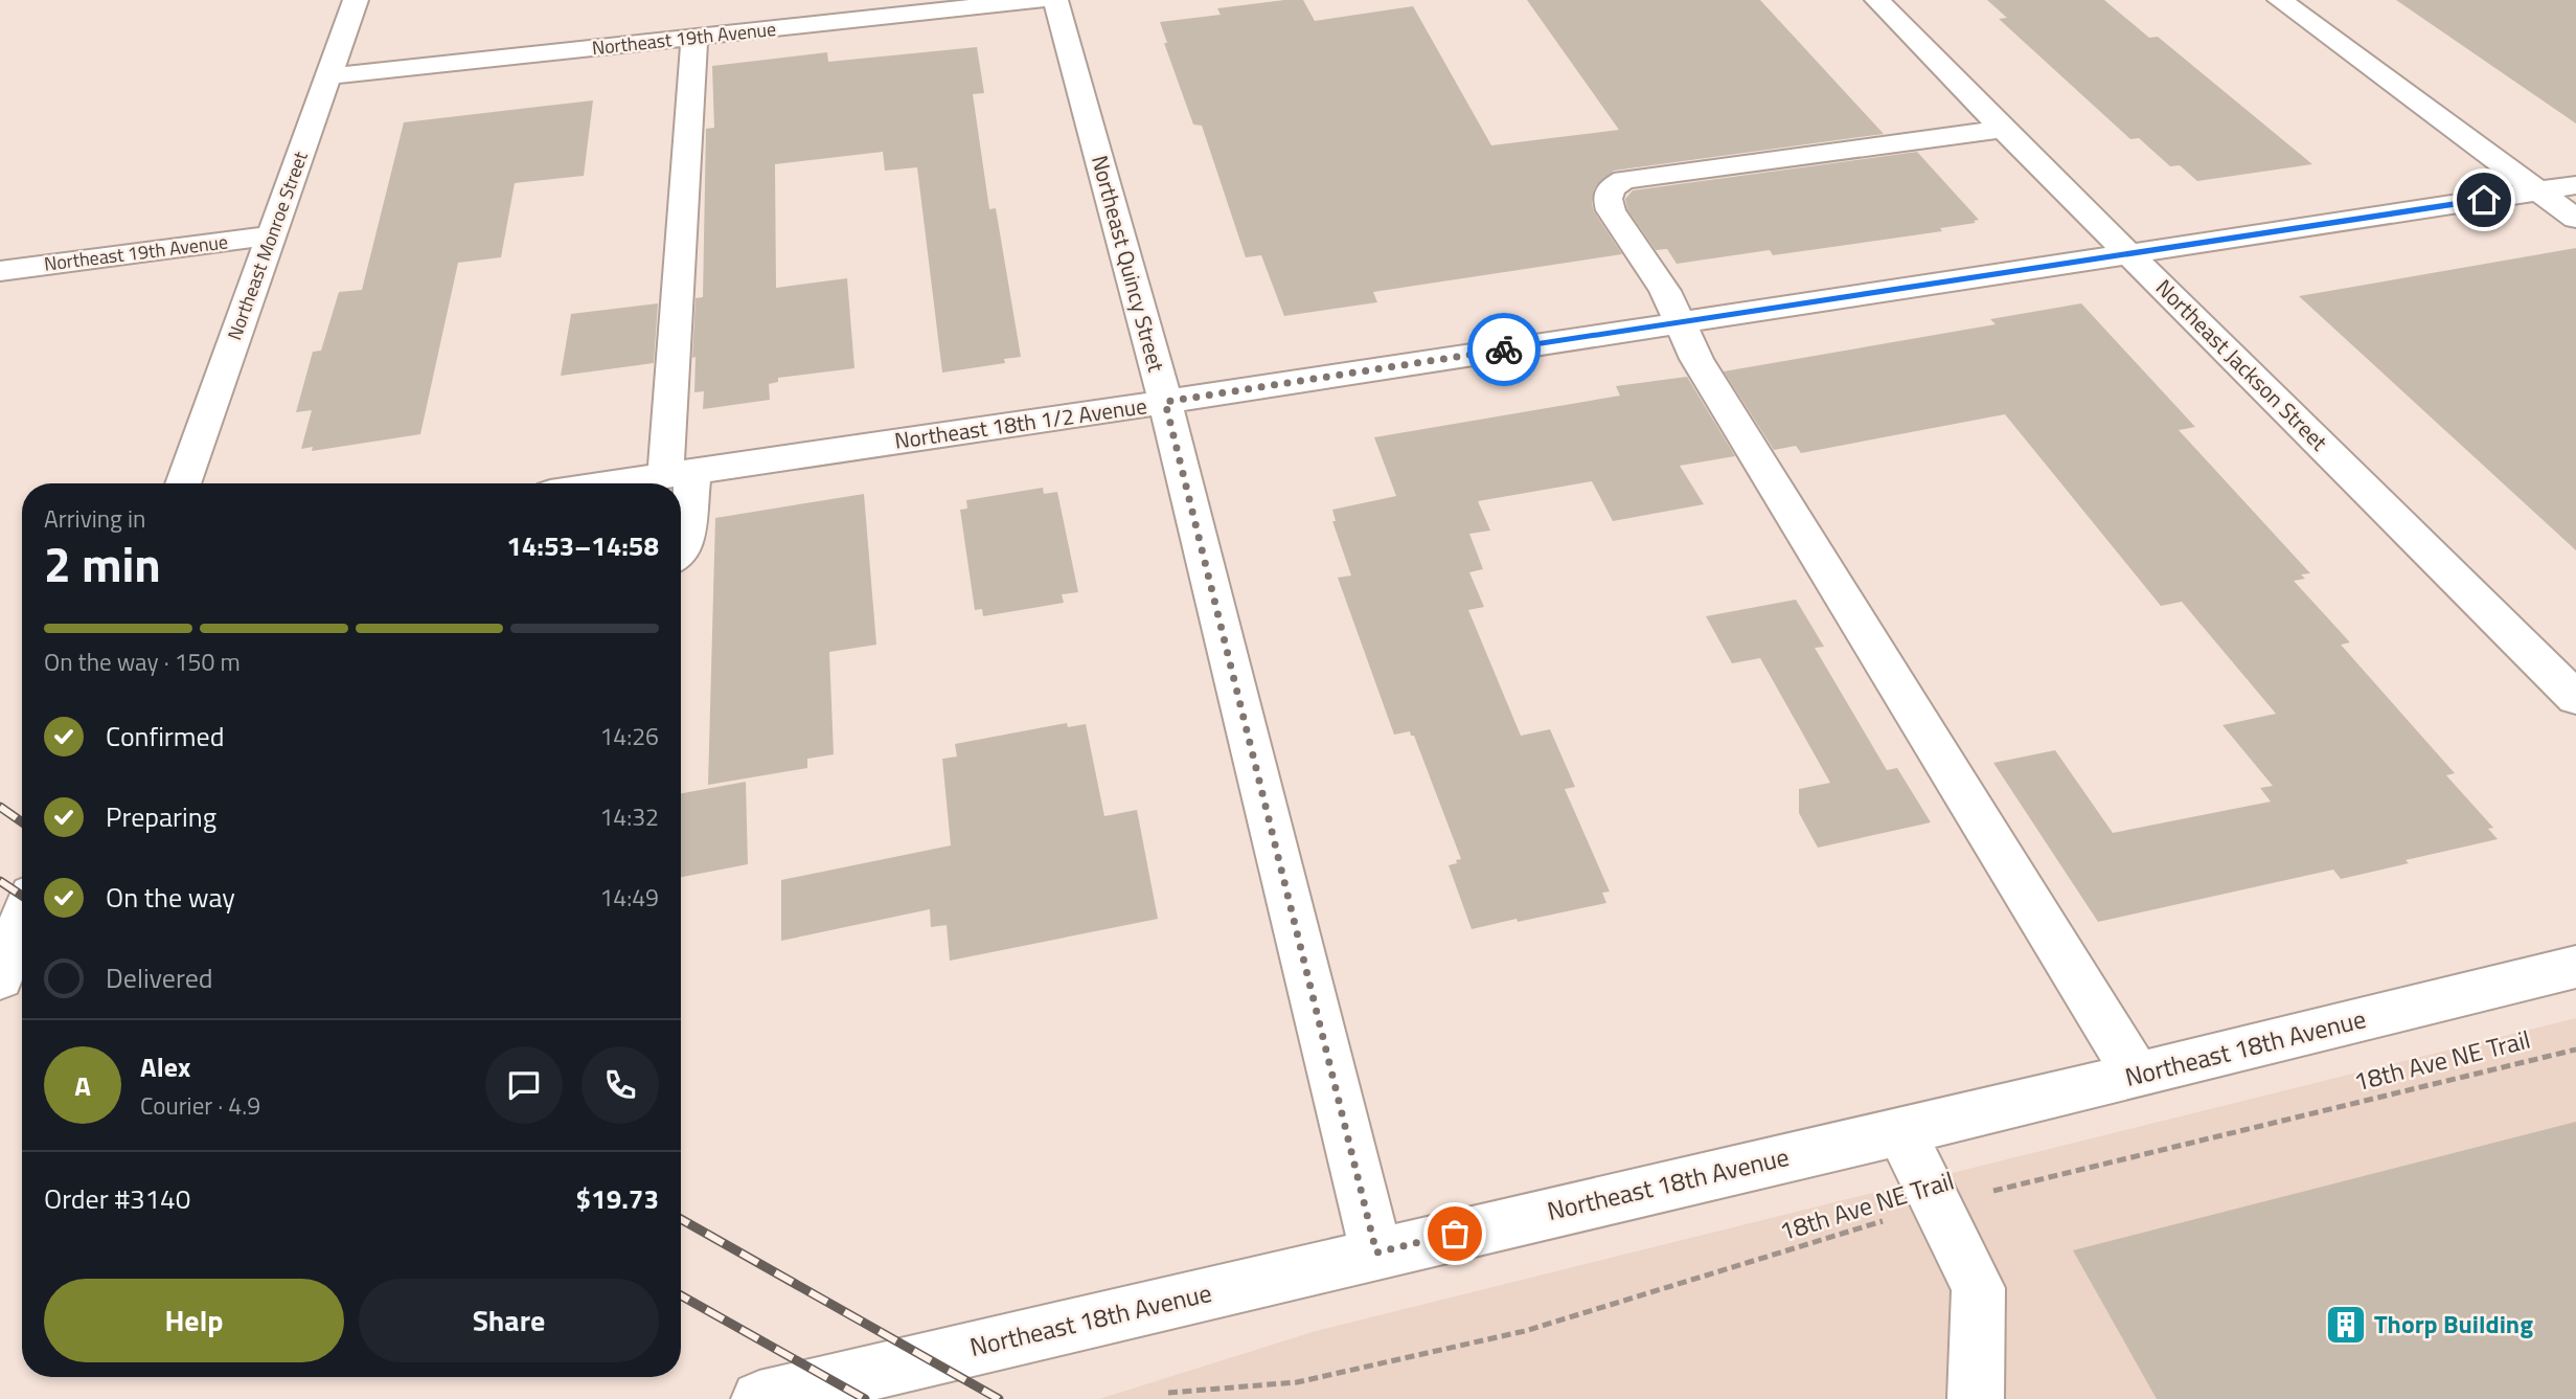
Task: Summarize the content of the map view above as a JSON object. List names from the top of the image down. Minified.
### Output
{"streets":{"street":["Northeast 19th Avenue","Northeast Monroe Street","Northeast Quincy Street","Northeast Jackson Street","Northeast 18th 1/2 Avenue","Northeast 18th Avenue"],"path":["18th Ave NE Trail"]},"crossings":[["Northeast 19th Avenue","Northeast Monroe Street"],["Northeast Quincy Street","Northeast 18th 1/2 Avenue"],["Northeast Quincy Street","Northeast 18th Avenue"],["Northeast Jackson Street","Northeast 18th 1/2 Avenue"]],"places":{"building":["Thorp Building"]},"page":{"heading":["2 min","Arriving in","14:53–14:58"],"panel":["Alex","Courier · 4.9","Order #3140","$19.73"],"bar":"On the way · 150 m","list":[["Confirmed","14:26"],["Preparing","14:32"],["On the way","14:49"],"Delivered"],"round":"A","buttons":["Help","Share"]}}
